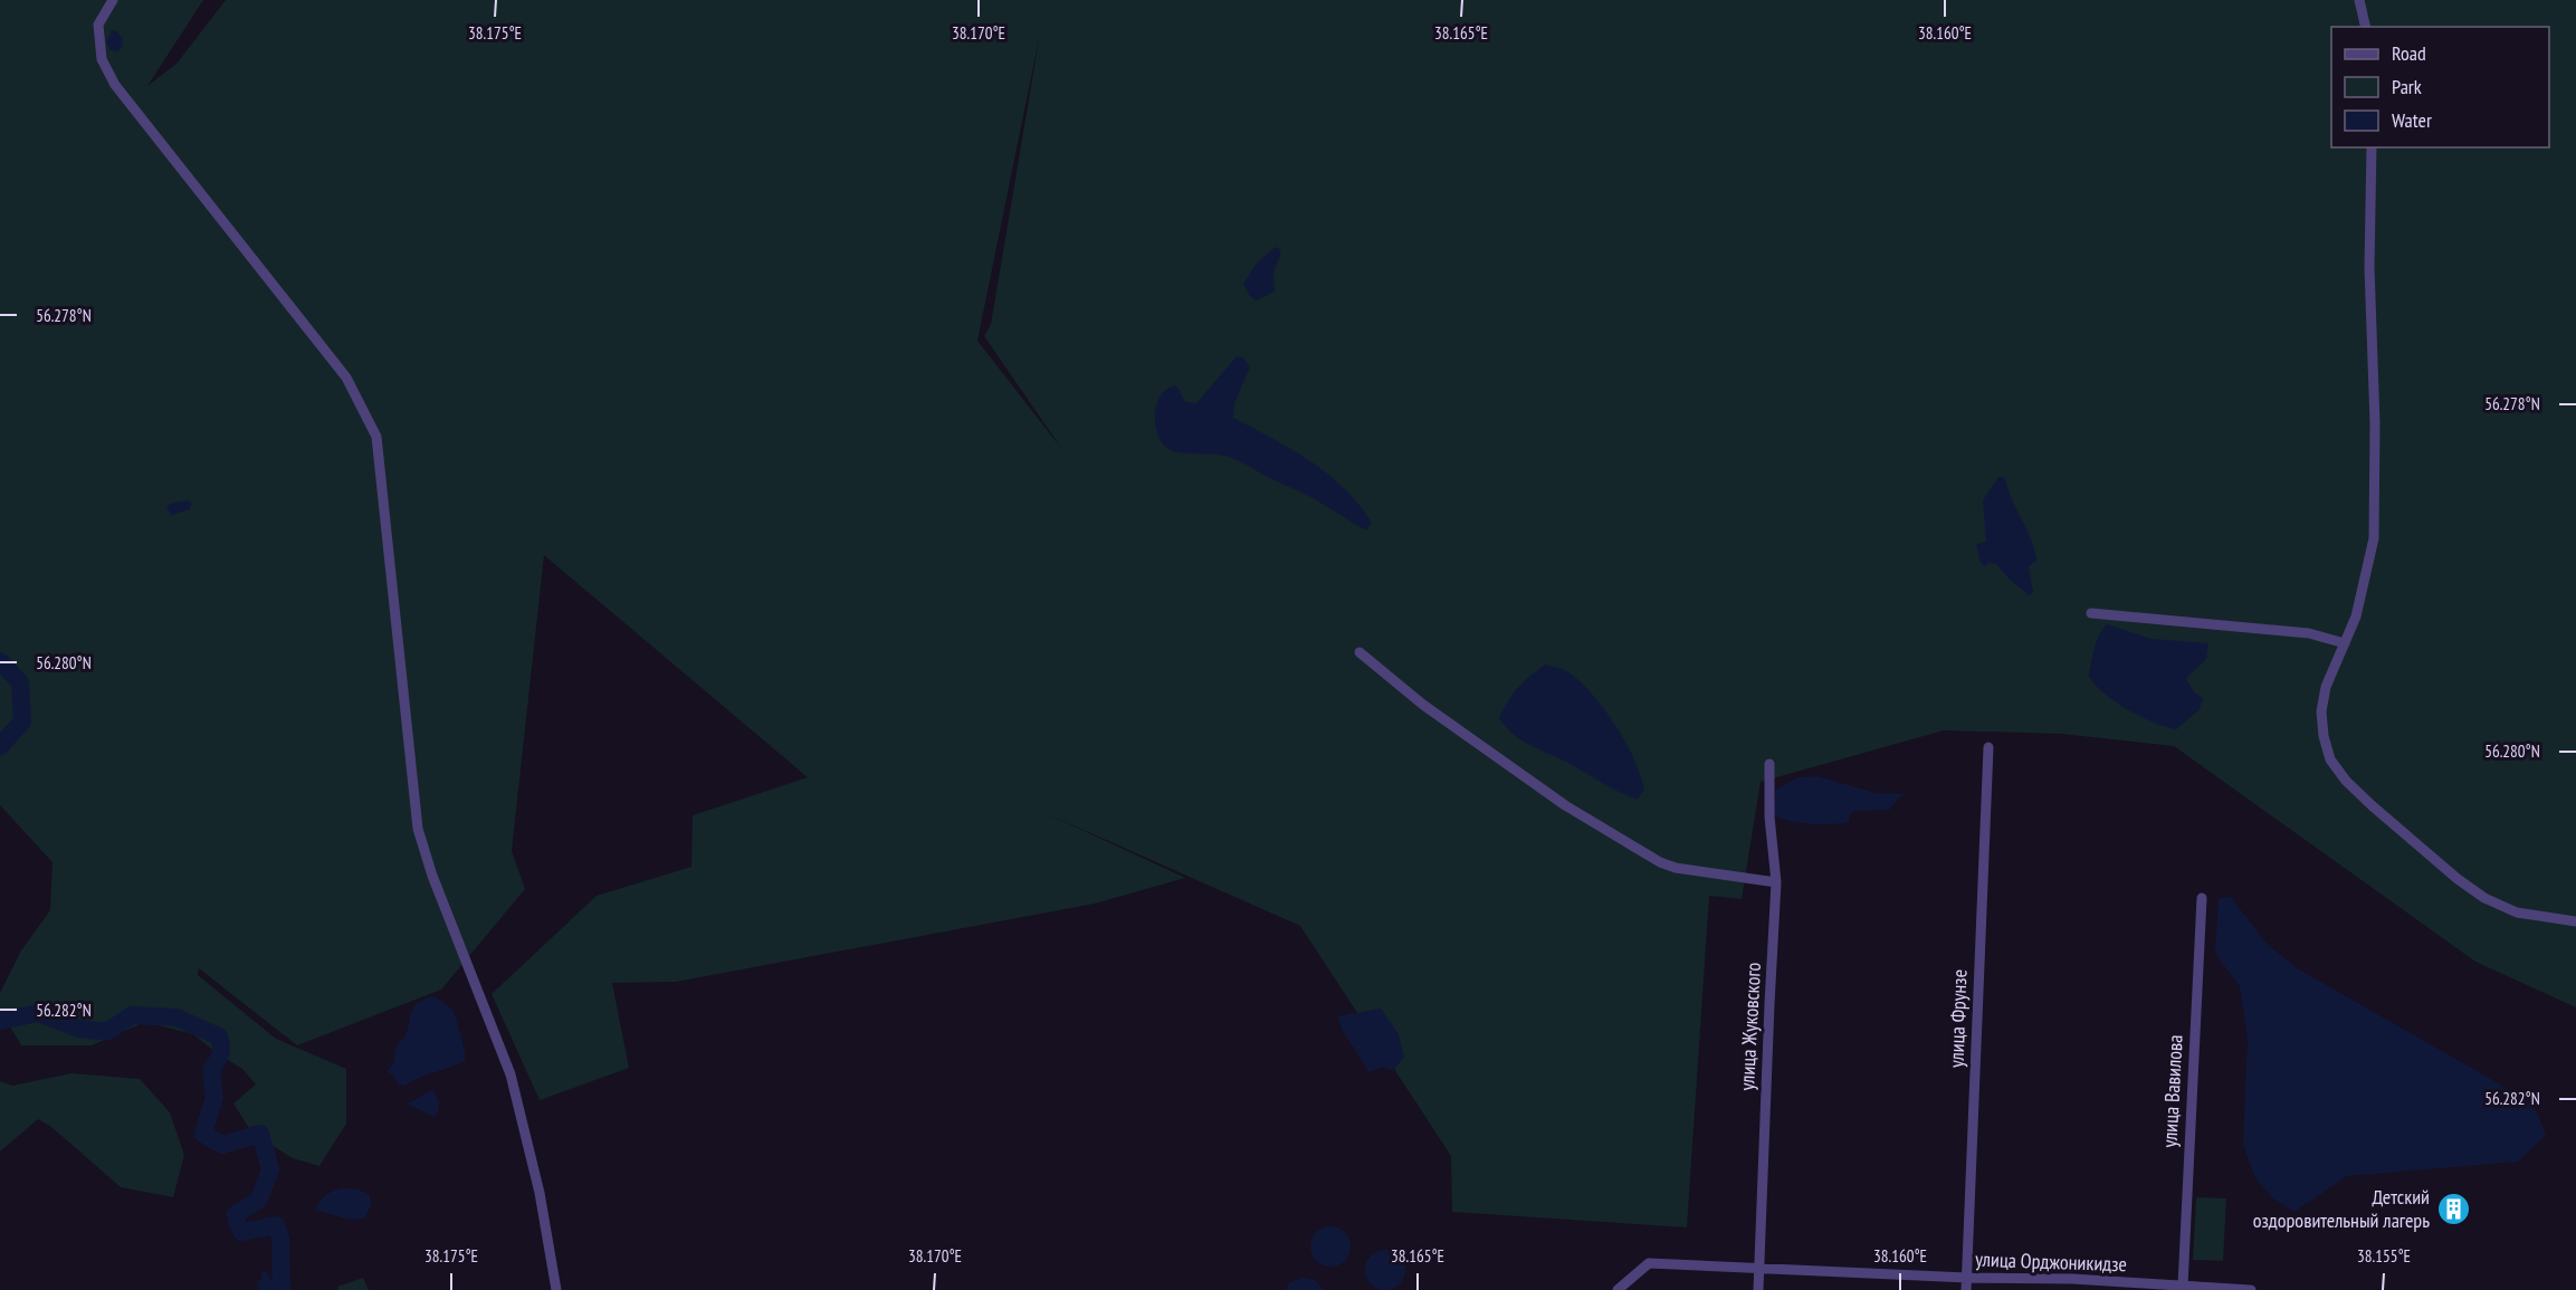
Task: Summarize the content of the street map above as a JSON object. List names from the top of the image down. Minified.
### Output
{"streets":{"street":["улица Фрунзе","улица Жуковского","улица Вавилова","улица Орджоникидзе"]},"crossings":[["улица Фрунзе","улица Орджоникидзе"],["улица Жуковского","улица Орджоникидзе"],["улица Вавилова","улица Орджоникидзе"]],"places":{"building":["Детский оздоровительный лагерь"]},"legend":["Road","Park","Water"],"coordinates":["38.175°E","38.170°E","38.165°E","38.160°E","56.278°N","56.280°N","56.282°N","38.155°E"]}
